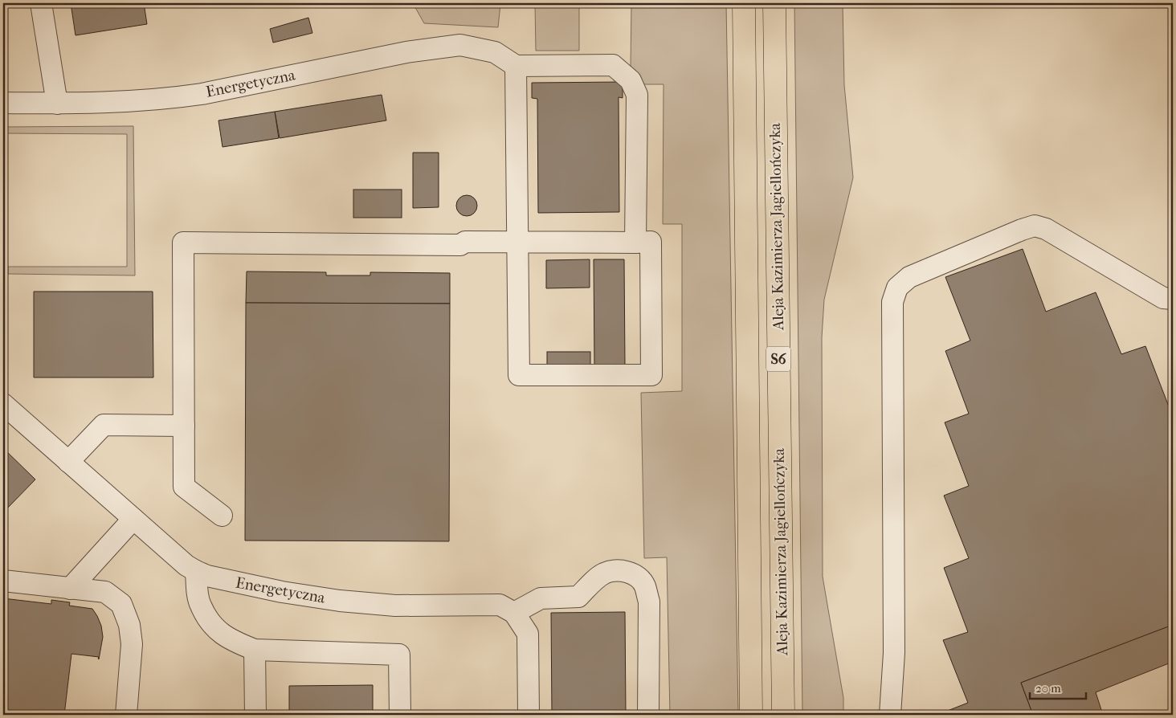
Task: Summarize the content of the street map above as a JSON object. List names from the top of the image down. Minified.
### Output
{"streets":{"highway":["Aleja Kazimierza Jagiellończyka","S6"],"street":["Energetyczna"]},"scale_bar":"20 m"}
